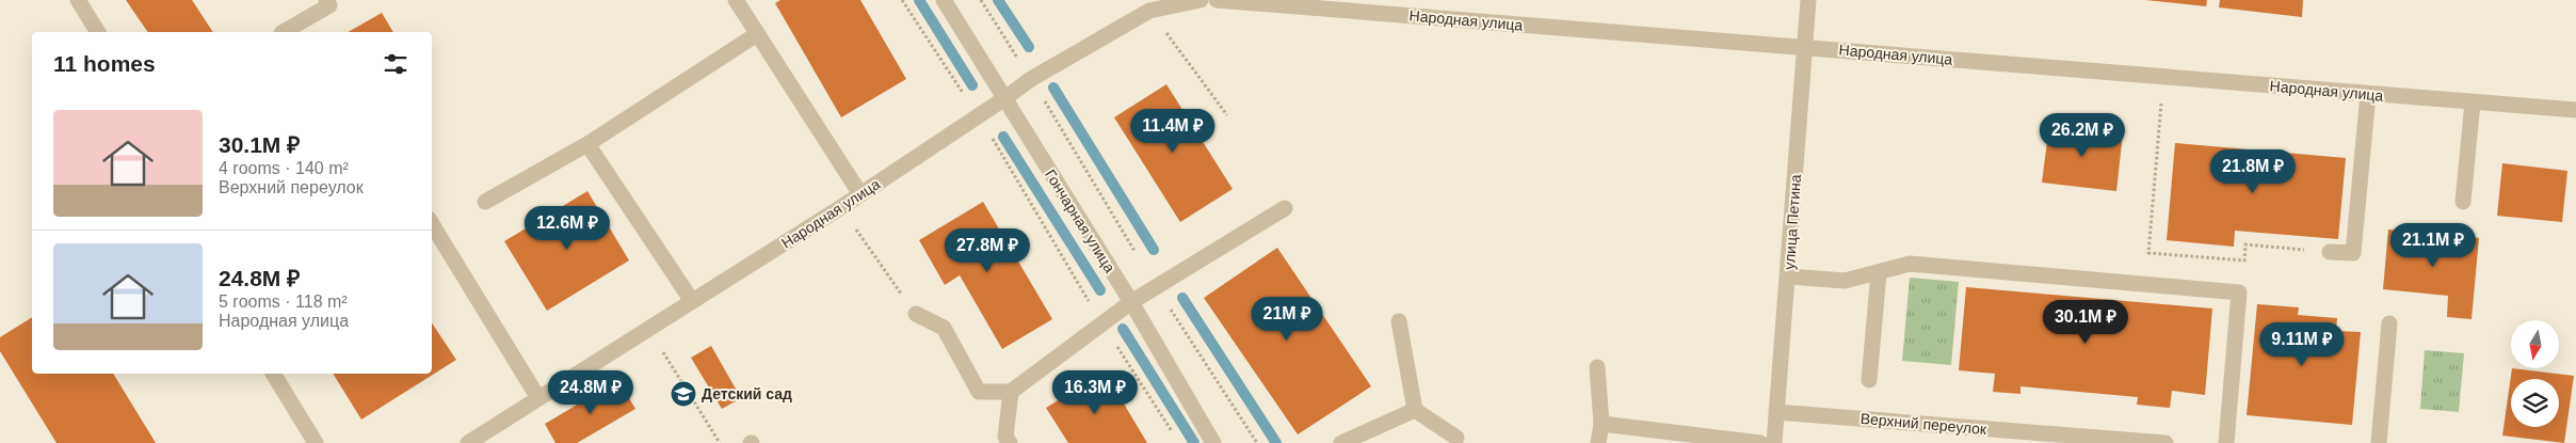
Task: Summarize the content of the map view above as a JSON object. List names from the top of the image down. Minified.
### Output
{"streets":{"street":["Народная улица","Гончарная улица","улица Петина","Верхний переулок"]},"crossings":[["Народная улица","Гончарная улица"],["Народная улица","улица Петина"],["улица Петина","Верхний переулок"]],"places":{"school or university":["Детский сад"]},"north":"bottom","page":{"heading":"11 homes","list":[{"name":"30.1M ₽","note":"4 rooms · 140 m² · Верхний переулок"},{"name":"24.8M ₽","note":"5 rooms · 118 m² · Народная улица"}],"price":["11.4M ₽","26.2M ₽","21.8M ₽","12.6M ₽","21.1M ₽","27.8M ₽","21M ₽","30.1M ₽","9.11M ₽","24.8M ₽","16.3M ₽"]}}
